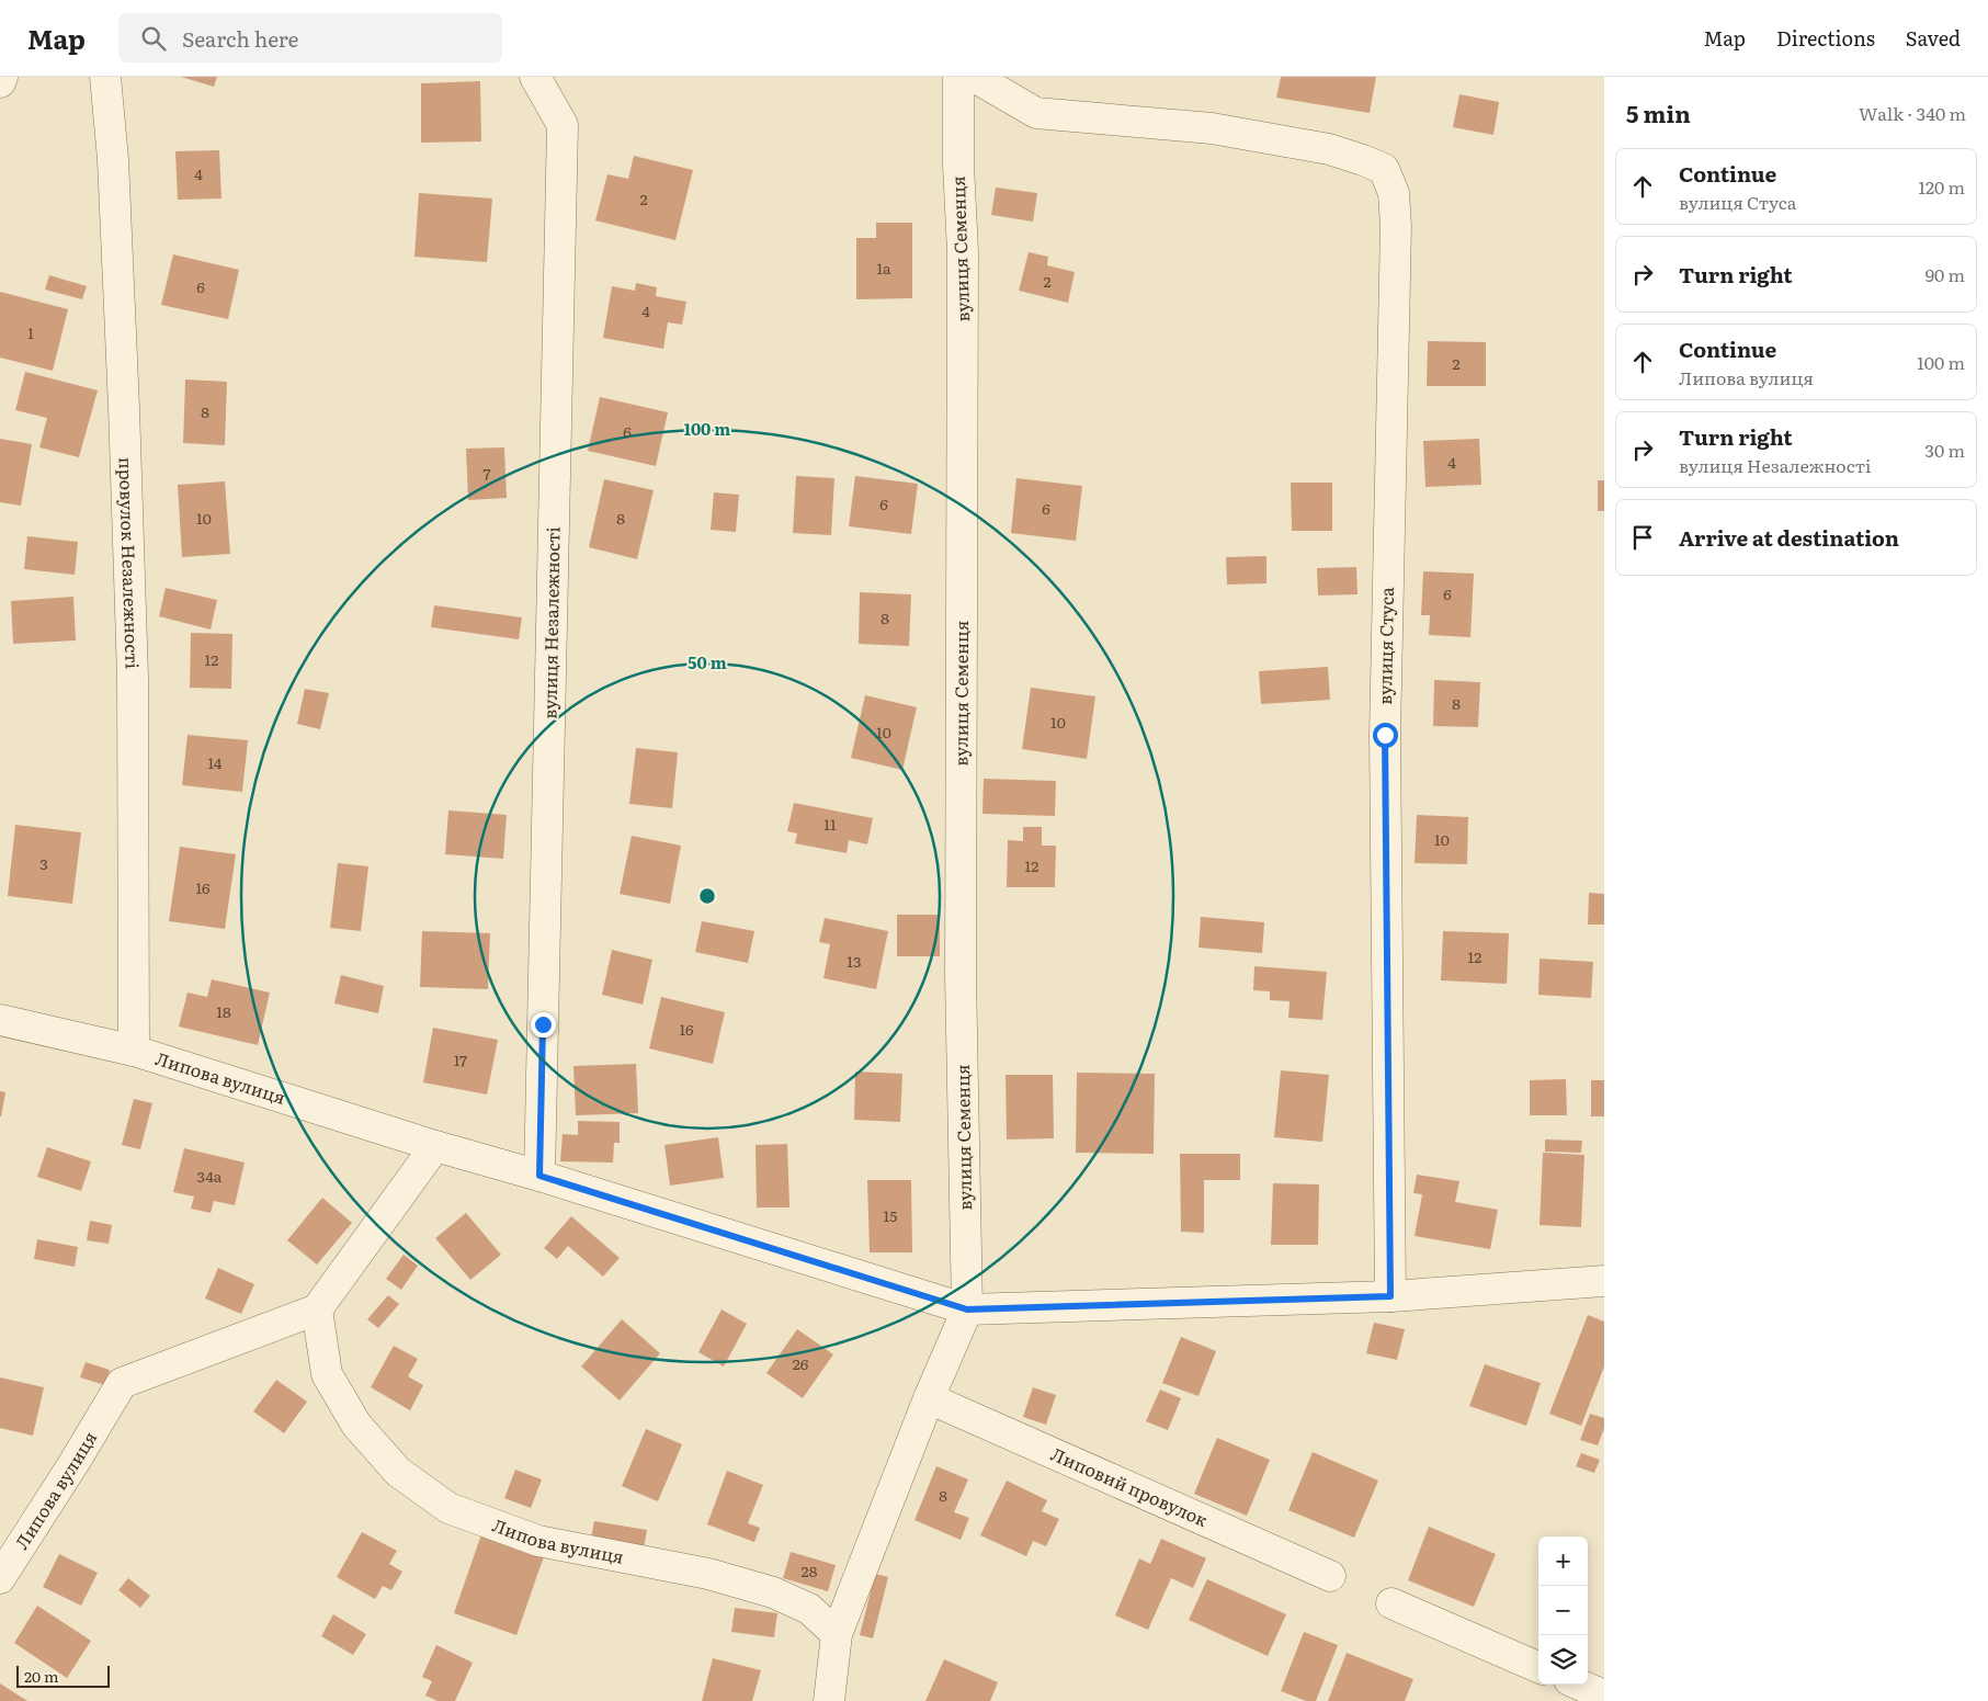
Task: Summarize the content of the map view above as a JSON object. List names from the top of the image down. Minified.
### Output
{"streets":{"street":["вулиця Семенця","провулок Незалежності","вулиця Незалежності","вулиця Стуса","Липова вулиця","Липовий провулок"]},"crossings":[["вулиця Семенця","Липова вулиця"],["провулок Незалежності","Липова вулиця"],["вулиця Незалежності","Липова вулиця"],["вулиця Стуса","Липова вулиця"]],"house_numbers":["4","2","1а","2","6","4","1","2","8","6","4","7","6","6","10","8","6","8","12","8","10","10","14","11","10","3","12","16","12","13","18","16","17","34а","15","26","8","28"],"scale_bar":"20 m","page":{"header":"Map","search":"Search here","nav":["Map","Directions","Saved"],"heading":["5 min","Walk · 340 m"],"list":[["Continue","вулиця Стуса","120 m"],["Turn right","90 m"],["Continue","Липова вулиця","100 m"],["Turn right","вулиця Незалежності","30 m"],"Arrive at destination"],"map_buttons":["+","−"],"scale":"20 m"},"rings":["100 m","50 m"]}
